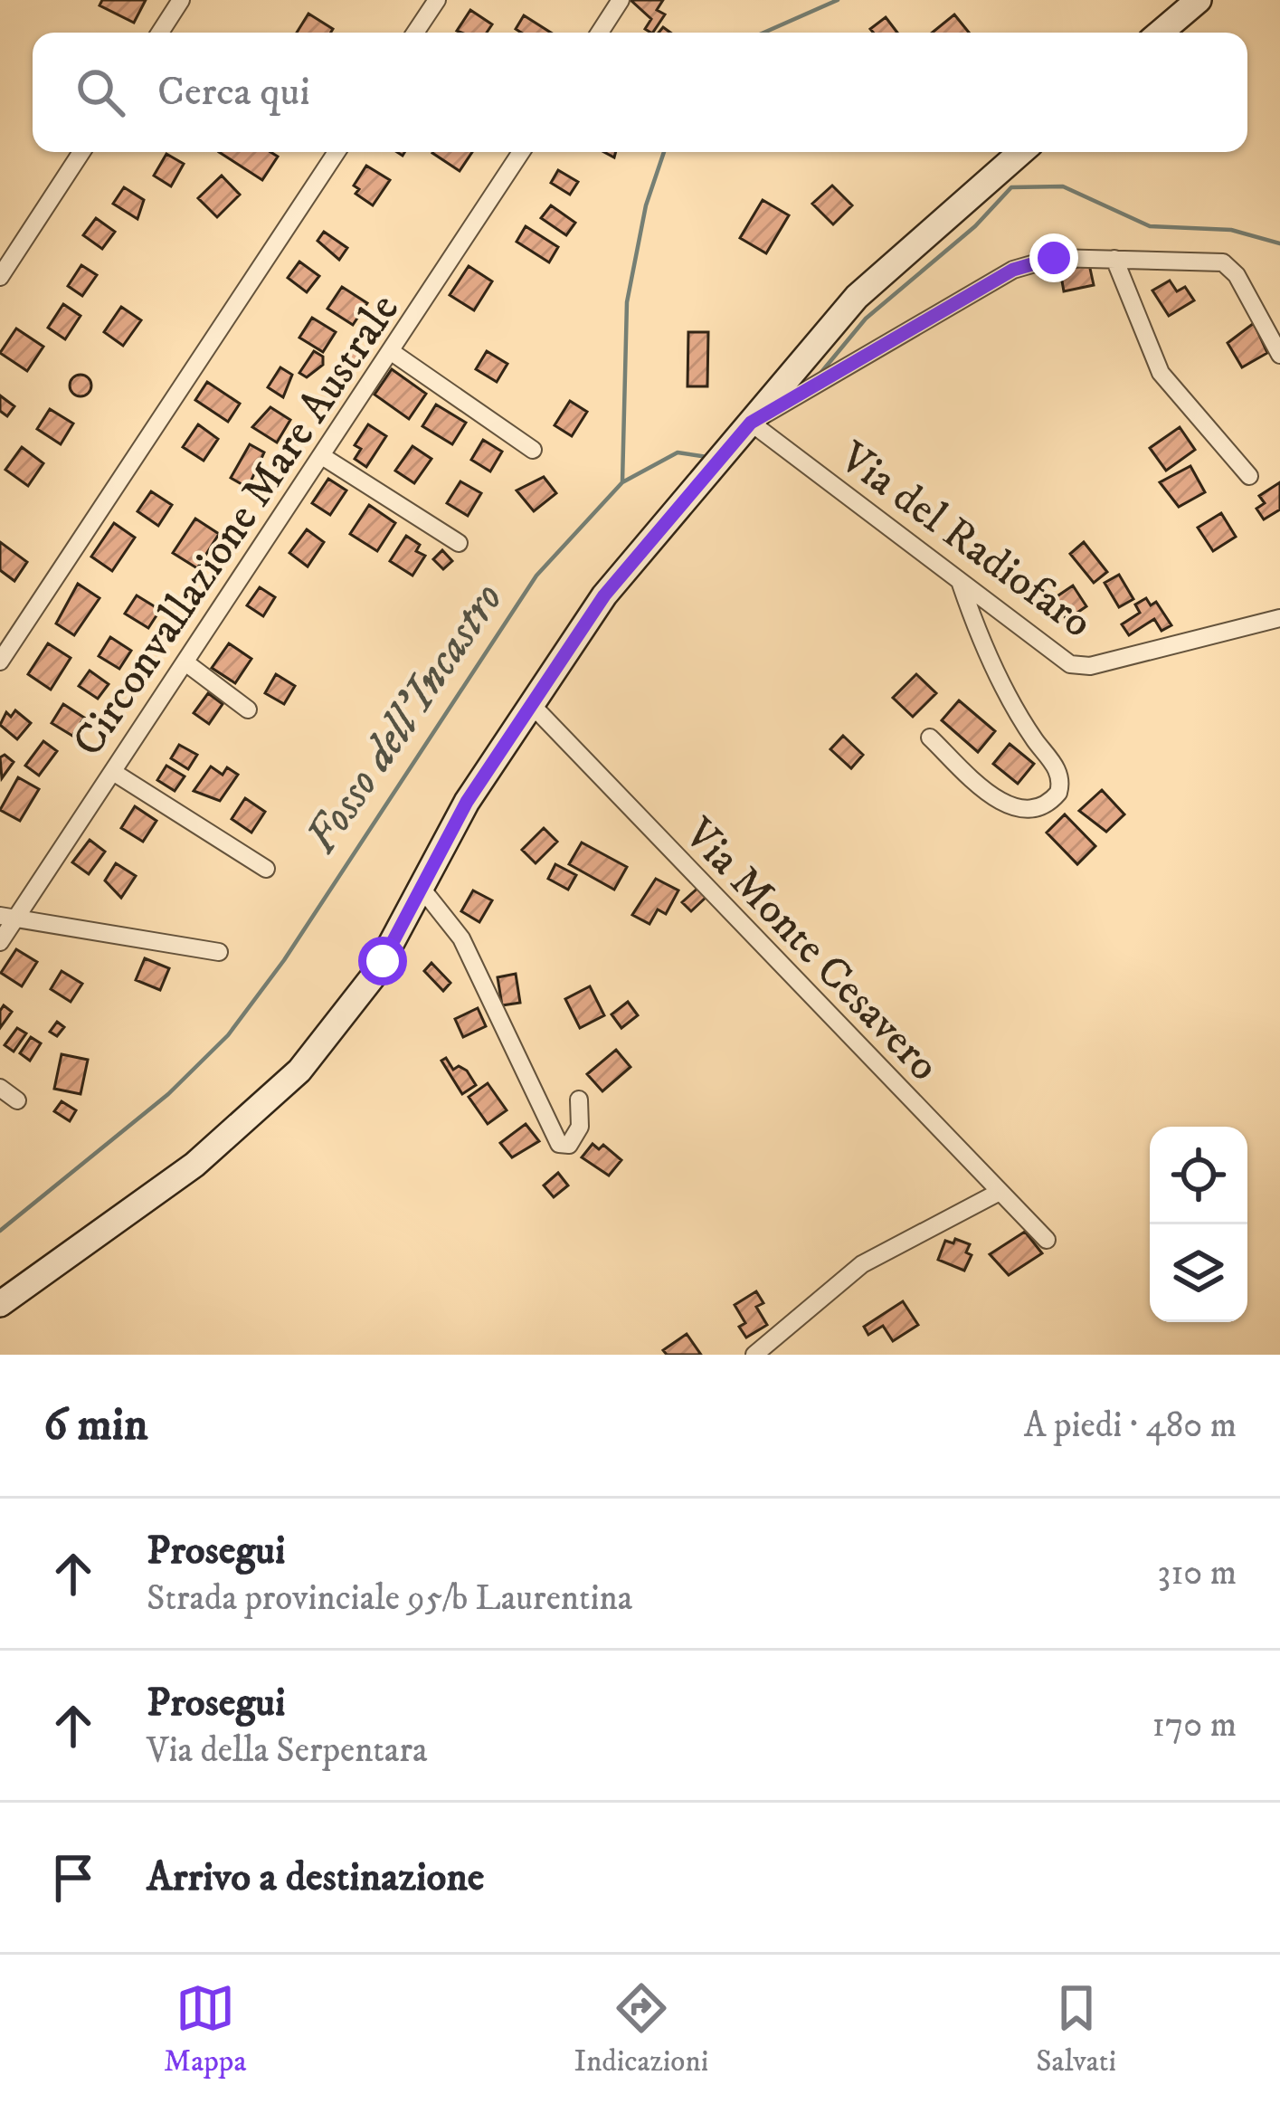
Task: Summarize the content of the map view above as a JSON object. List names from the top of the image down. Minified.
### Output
{"streets":{"street":["Circonvallazione Mare Australe","Via del Radiofaro","Via Monte Cesavero"]},"water":["Fosso dell'Incastro"],"page":{"search":"Cerca qui","heading":["6 min","A piedi · 480 m"],"list":[["Prosegui","Strada provinciale 95/b Laurentina","310 m"],["Prosegui","Via della Serpentara","170 m"],"Arrivo a destinazione"],"nav":["Mappa","Indicazioni","Salvati"]}}
